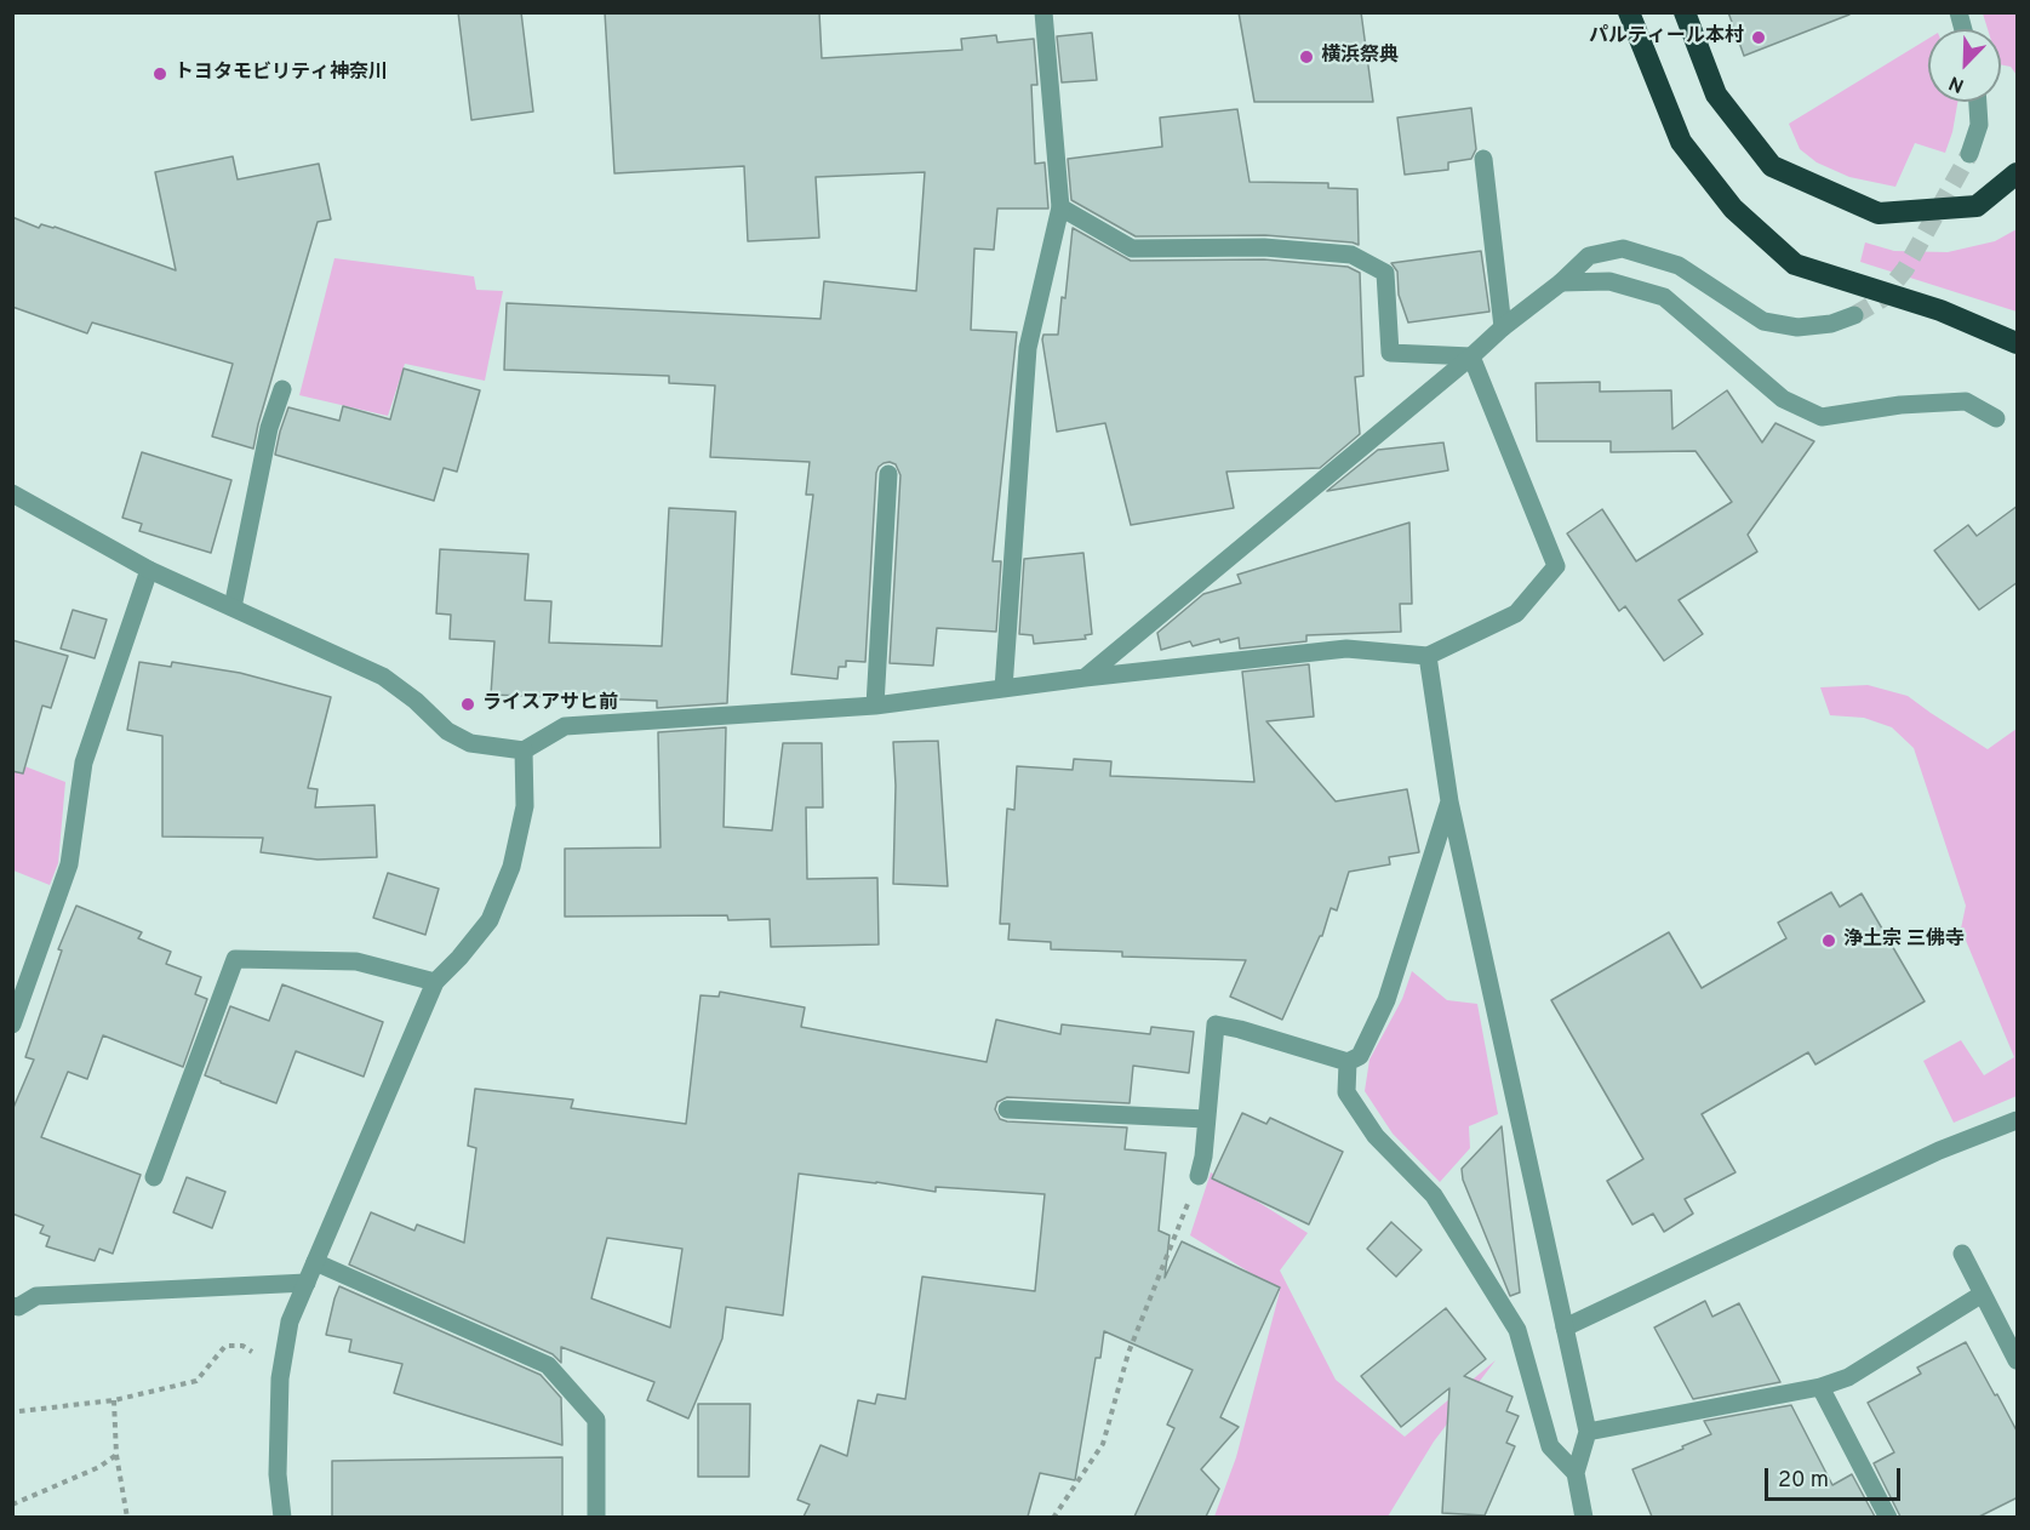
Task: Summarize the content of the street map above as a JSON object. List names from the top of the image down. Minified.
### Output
{"places":["パルティール本村","横浜祭典","トヨタモビリティ神奈川","ライスアサヒ前","浄土宗 三佛寺"],"scale_bar":"20 m","north":"bottom left"}
